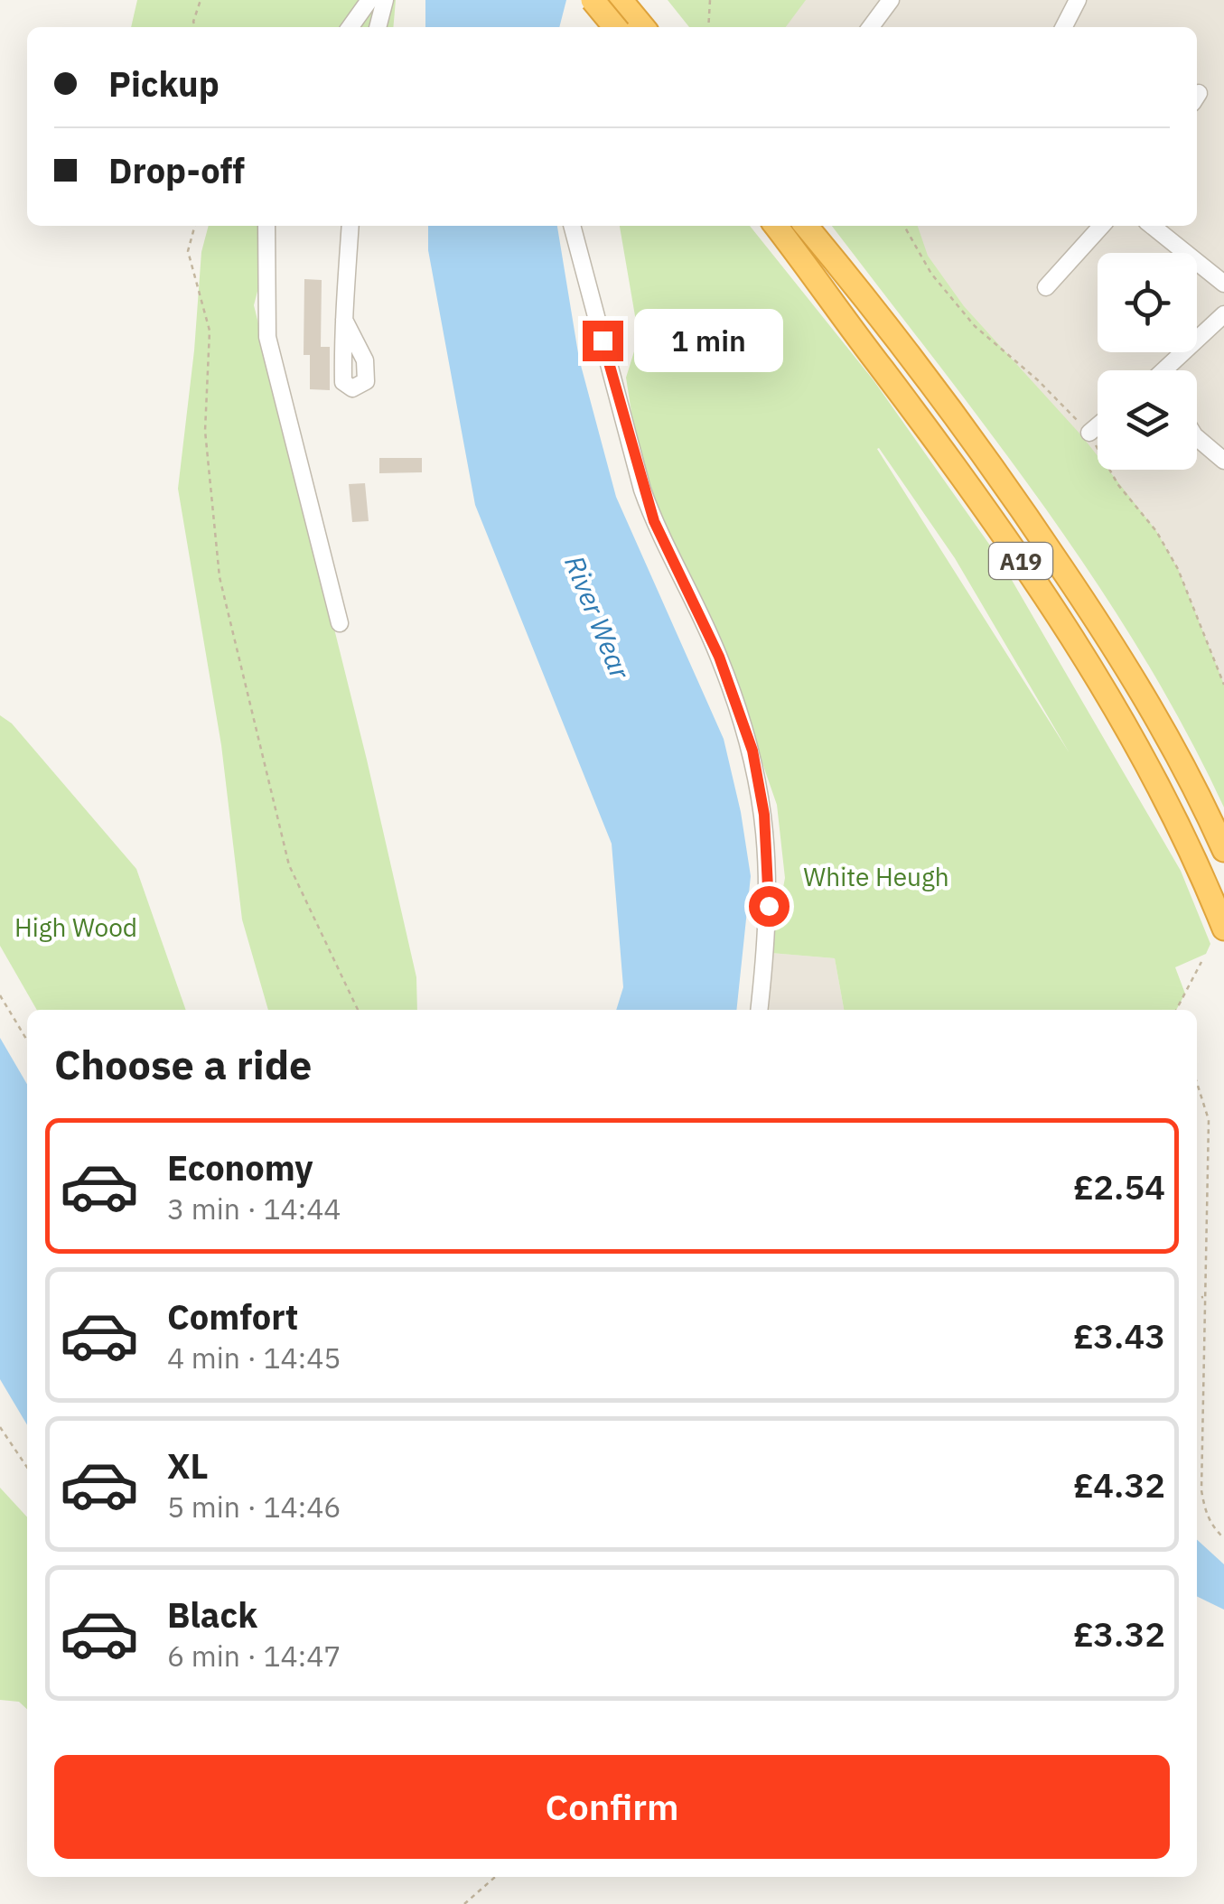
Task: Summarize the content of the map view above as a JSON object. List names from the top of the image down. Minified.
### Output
{"streets":{"highway":["A19"]},"water":["River Wear"],"parks":["White Heugh","High Wood"],"page":{"banner":["Pickup","Drop-off"],"bubble":"1 min","heading":"Choose a ride","list":[{"name":"Economy","note":"3 min · 14:44","value":"£2.54"},{"name":"Comfort","note":"4 min · 14:45","value":"£3.43"},{"name":"XL","note":"5 min · 14:46","value":"£4.32"},{"name":"Black","note":"6 min · 14:47","value":"£3.32"}],"buttons":"Confirm"}}
